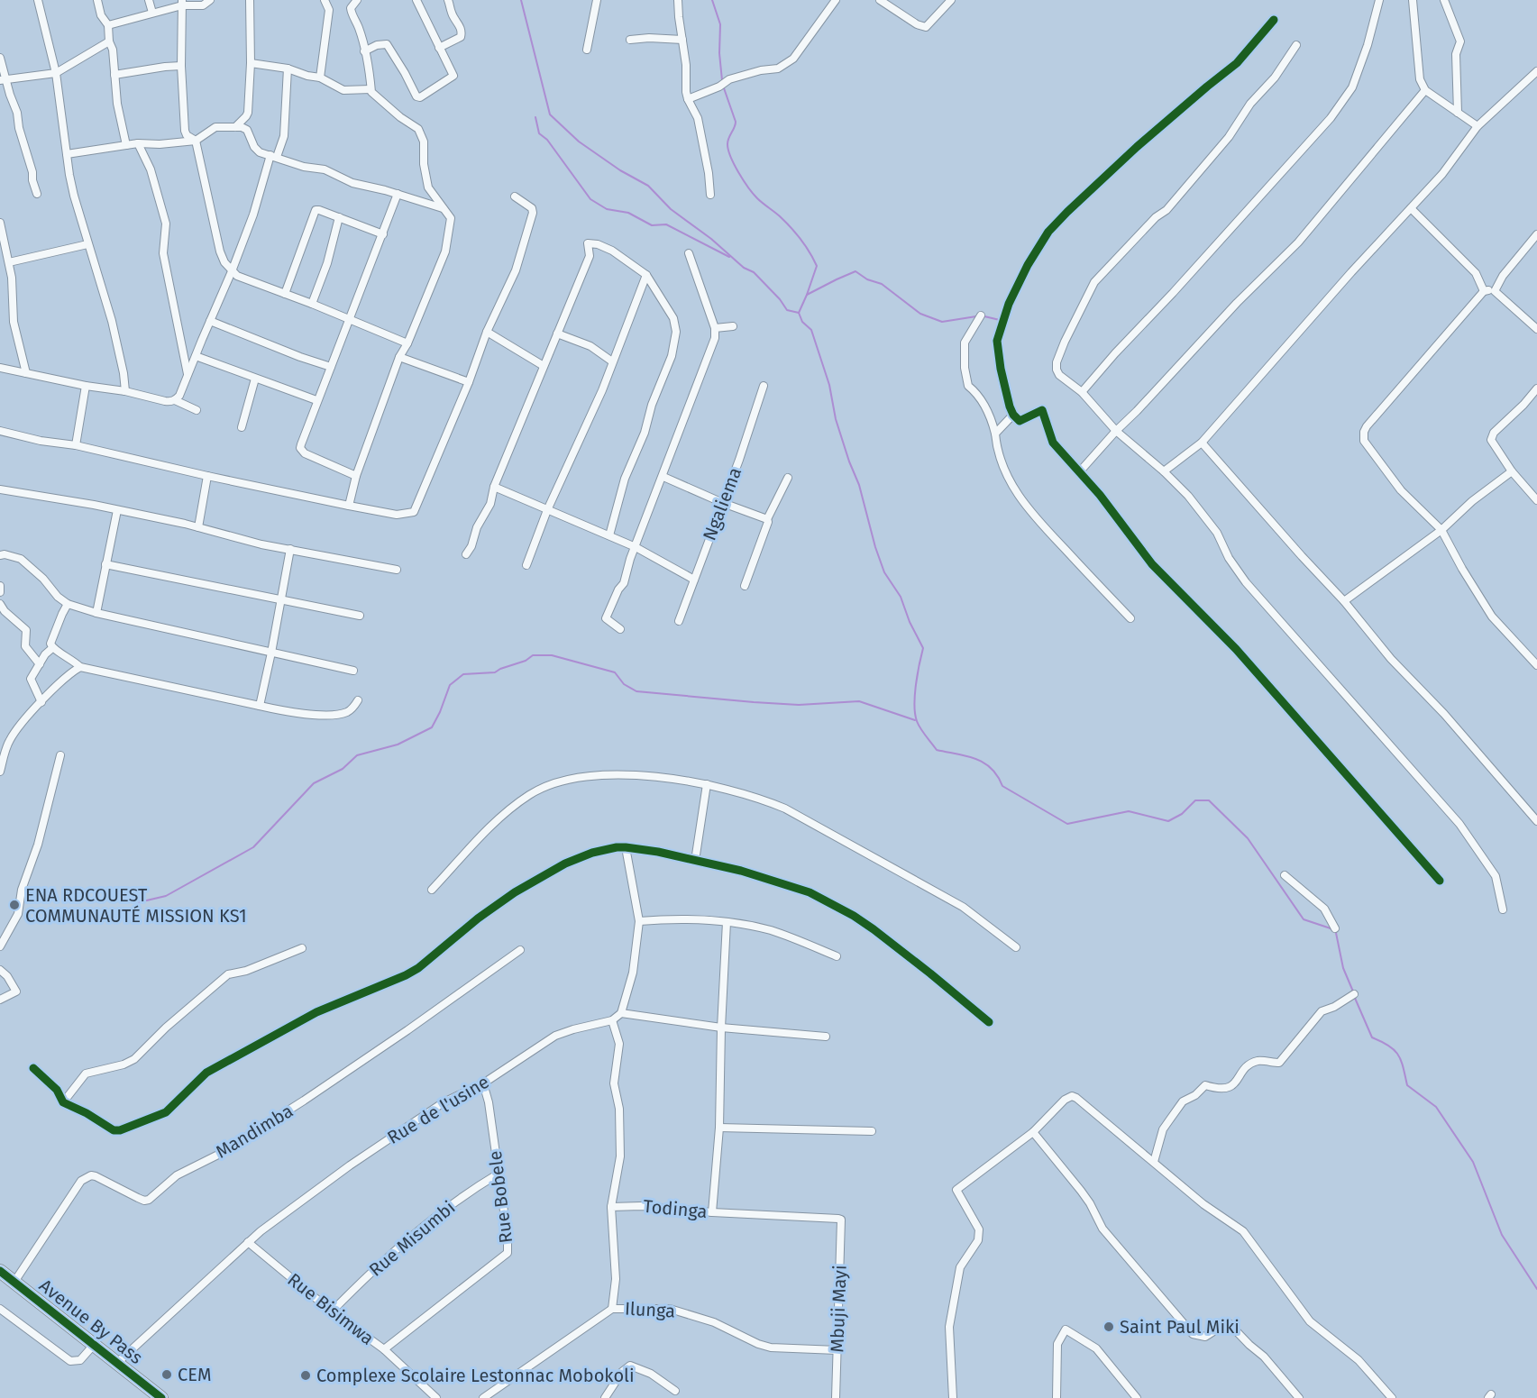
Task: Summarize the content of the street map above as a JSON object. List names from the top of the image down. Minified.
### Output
{"streets":{"highway":["Avenue By Pass"],"street":["Ngaliema","Rue de l'usine","Mandimba","Rue Bobele","Todinga","Rue Misumbi","Rue Bisimwa","Mbuji Mayi","Ilunga"]},"crossings":[["Rue de l'usine","Rue Bobele"],["Rue de l'usine","Rue Bisimwa"],["Rue de l'usine","Avenue By Pass"],["Mandimba","Avenue By Pass"],["Rue Bobele","Rue Misumbi"],["Rue Bobele","Rue Bisimwa"],["Todinga","Mbuji Mayi"],["Rue Misumbi","Rue Bisimwa"],["Mbuji Mayi","Ilunga"]],"places":["ENA RDCOUEST COMMUNAUTÉ MISSION KS1","Saint Paul Miki","CEM","Complexe Scolaire Lestonnac Mobokoli"]}
